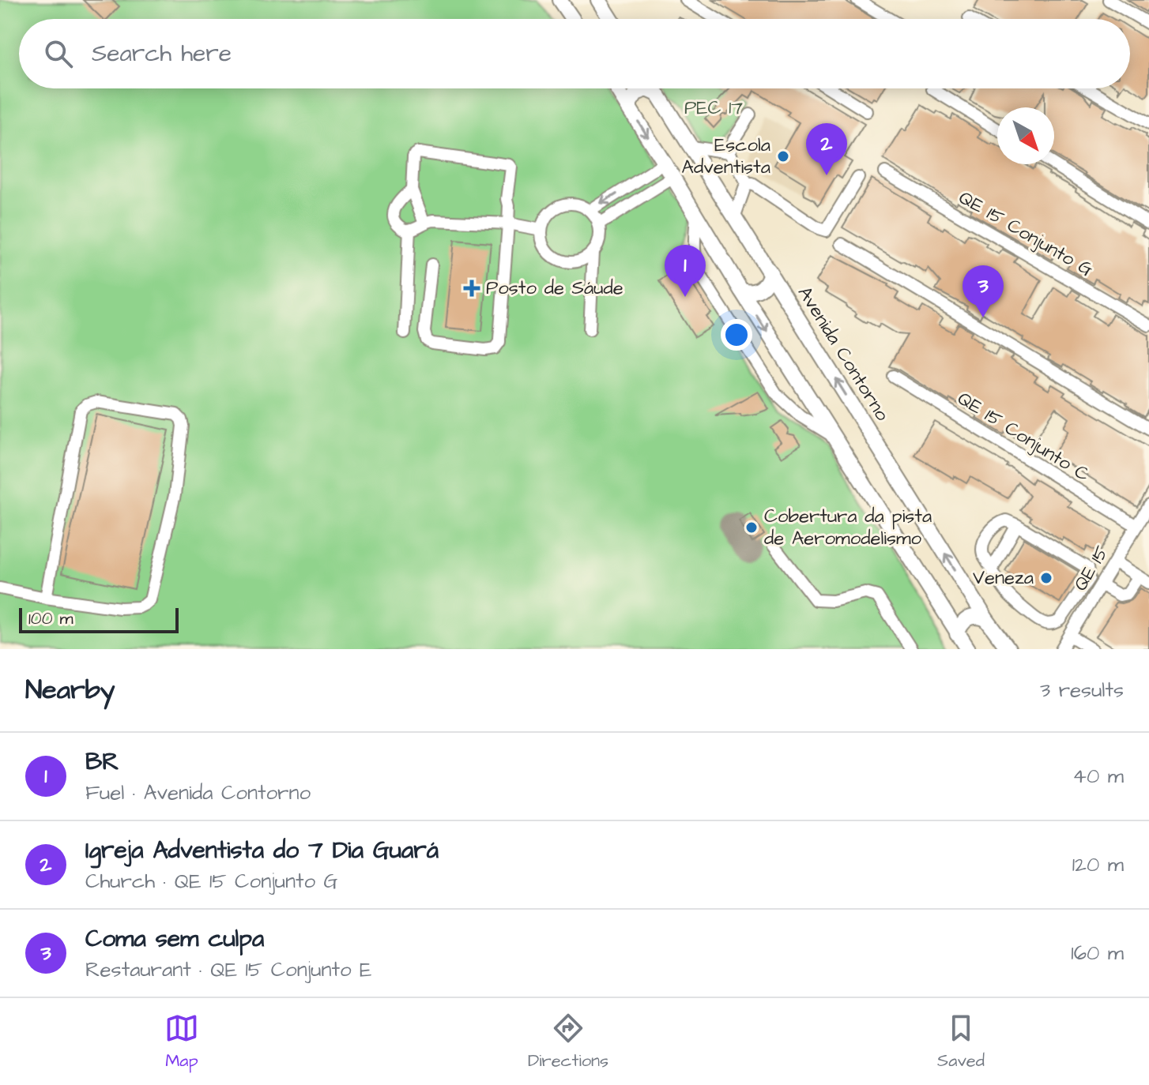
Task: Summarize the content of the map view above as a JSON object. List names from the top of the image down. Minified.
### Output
{"streets":{"main road":["Avenida Contorno"],"street":["QE 15 Conjunto G","QE 15 Conjunto C","QE 15"]},"crossings":[["QE 15 Conjunto C","QE 15"]],"parks":["PEC 17"],"places":{"other":["Escola Adventista","Cobertura da pista de Aeromodelismo","Veneza"],"health":["Posto de Sáude"]},"scale_bar":"100 m","north":"bottom right","page":{"search":"Search here","pins":["2","1","3"],"scale":"100 m","heading":["Nearby","3 results"],"list":[{"mark":"1","name":"BR","note":"Fuel · Avenida Contorno","value":"40 m"},{"mark":"2","name":"Igreja Adventista do 7 Dia Guará","note":"Church · QE 15 Conjunto G","value":"120 m"},{"mark":"3","name":"Coma sem culpa","note":"Restaurant · QE 15 Conjunto E","value":"160 m"}],"nav":["Map","Directions","Saved"]}}
